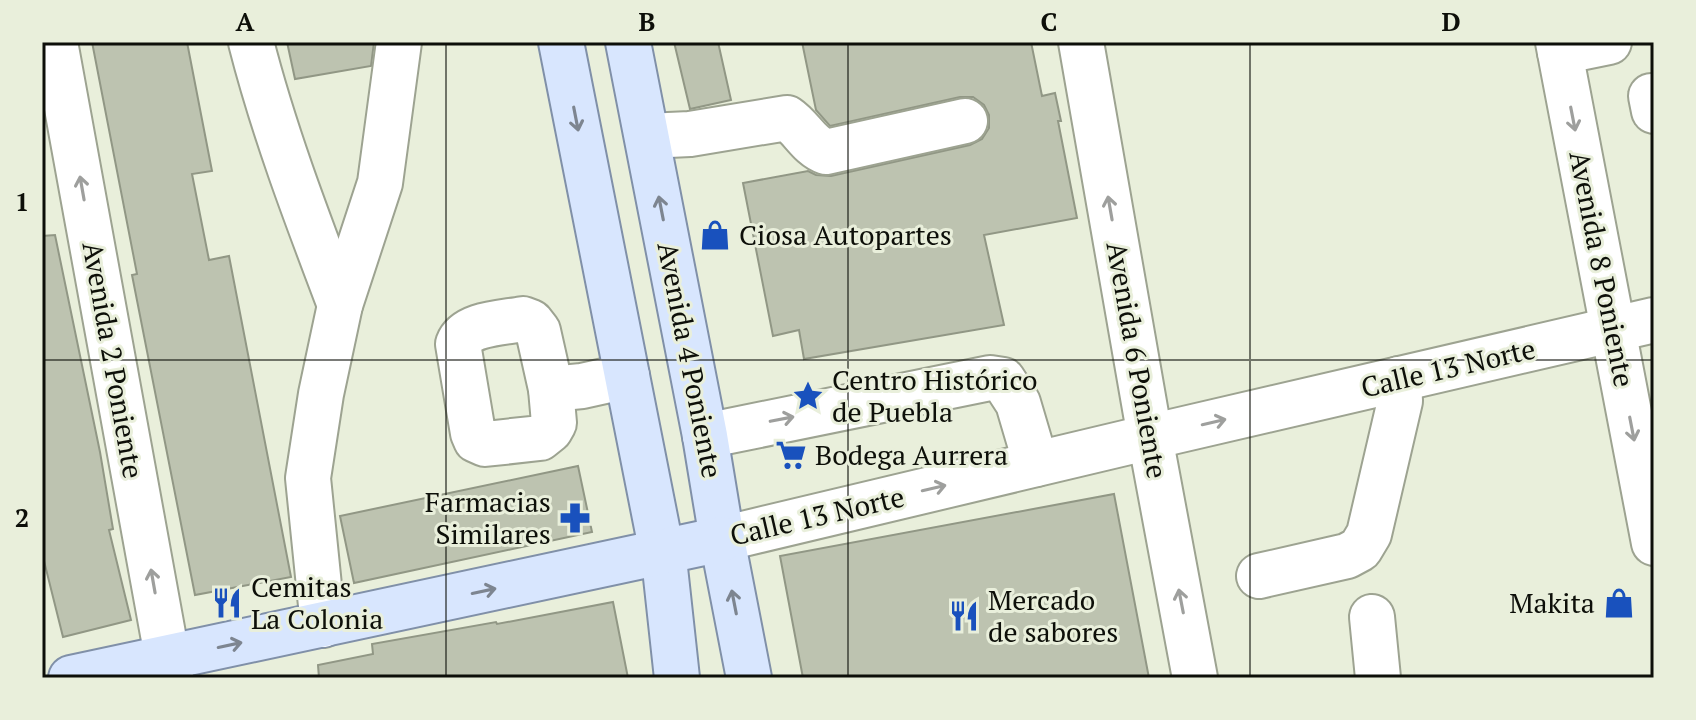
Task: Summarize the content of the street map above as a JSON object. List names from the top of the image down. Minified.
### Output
{"streets":{"main road":["Avenida 4 Poniente","Calle 13 Norte"],"street":["Avenida 8 Poniente","Avenida 2 Poniente","Avenida 6 Poniente"]},"crossings":[["Avenida 8 Poniente","Calle 13 Norte"],["Avenida 2 Poniente","Calle 13 Norte"],["Avenida 4 Poniente","Calle 13 Norte"],["Avenida 6 Poniente","Calle 13 Norte"]],"one_way":["Avenida 8 Poniente","Avenida 6 Poniente","Calle 13 Norte"],"places":{"shop":["Ciosa Autopartes","Makita"],"place":["Centro Histórico de Puebla"],"supermarket":["Bodega Aurrera"],"pharmacy":["Farmacias Similares"],"restaurant":["Cemitas La Colonia","Mercado de sabores"]},"grid":{"columns":["A","B","C","D"],"rows":["1","2"]}}
